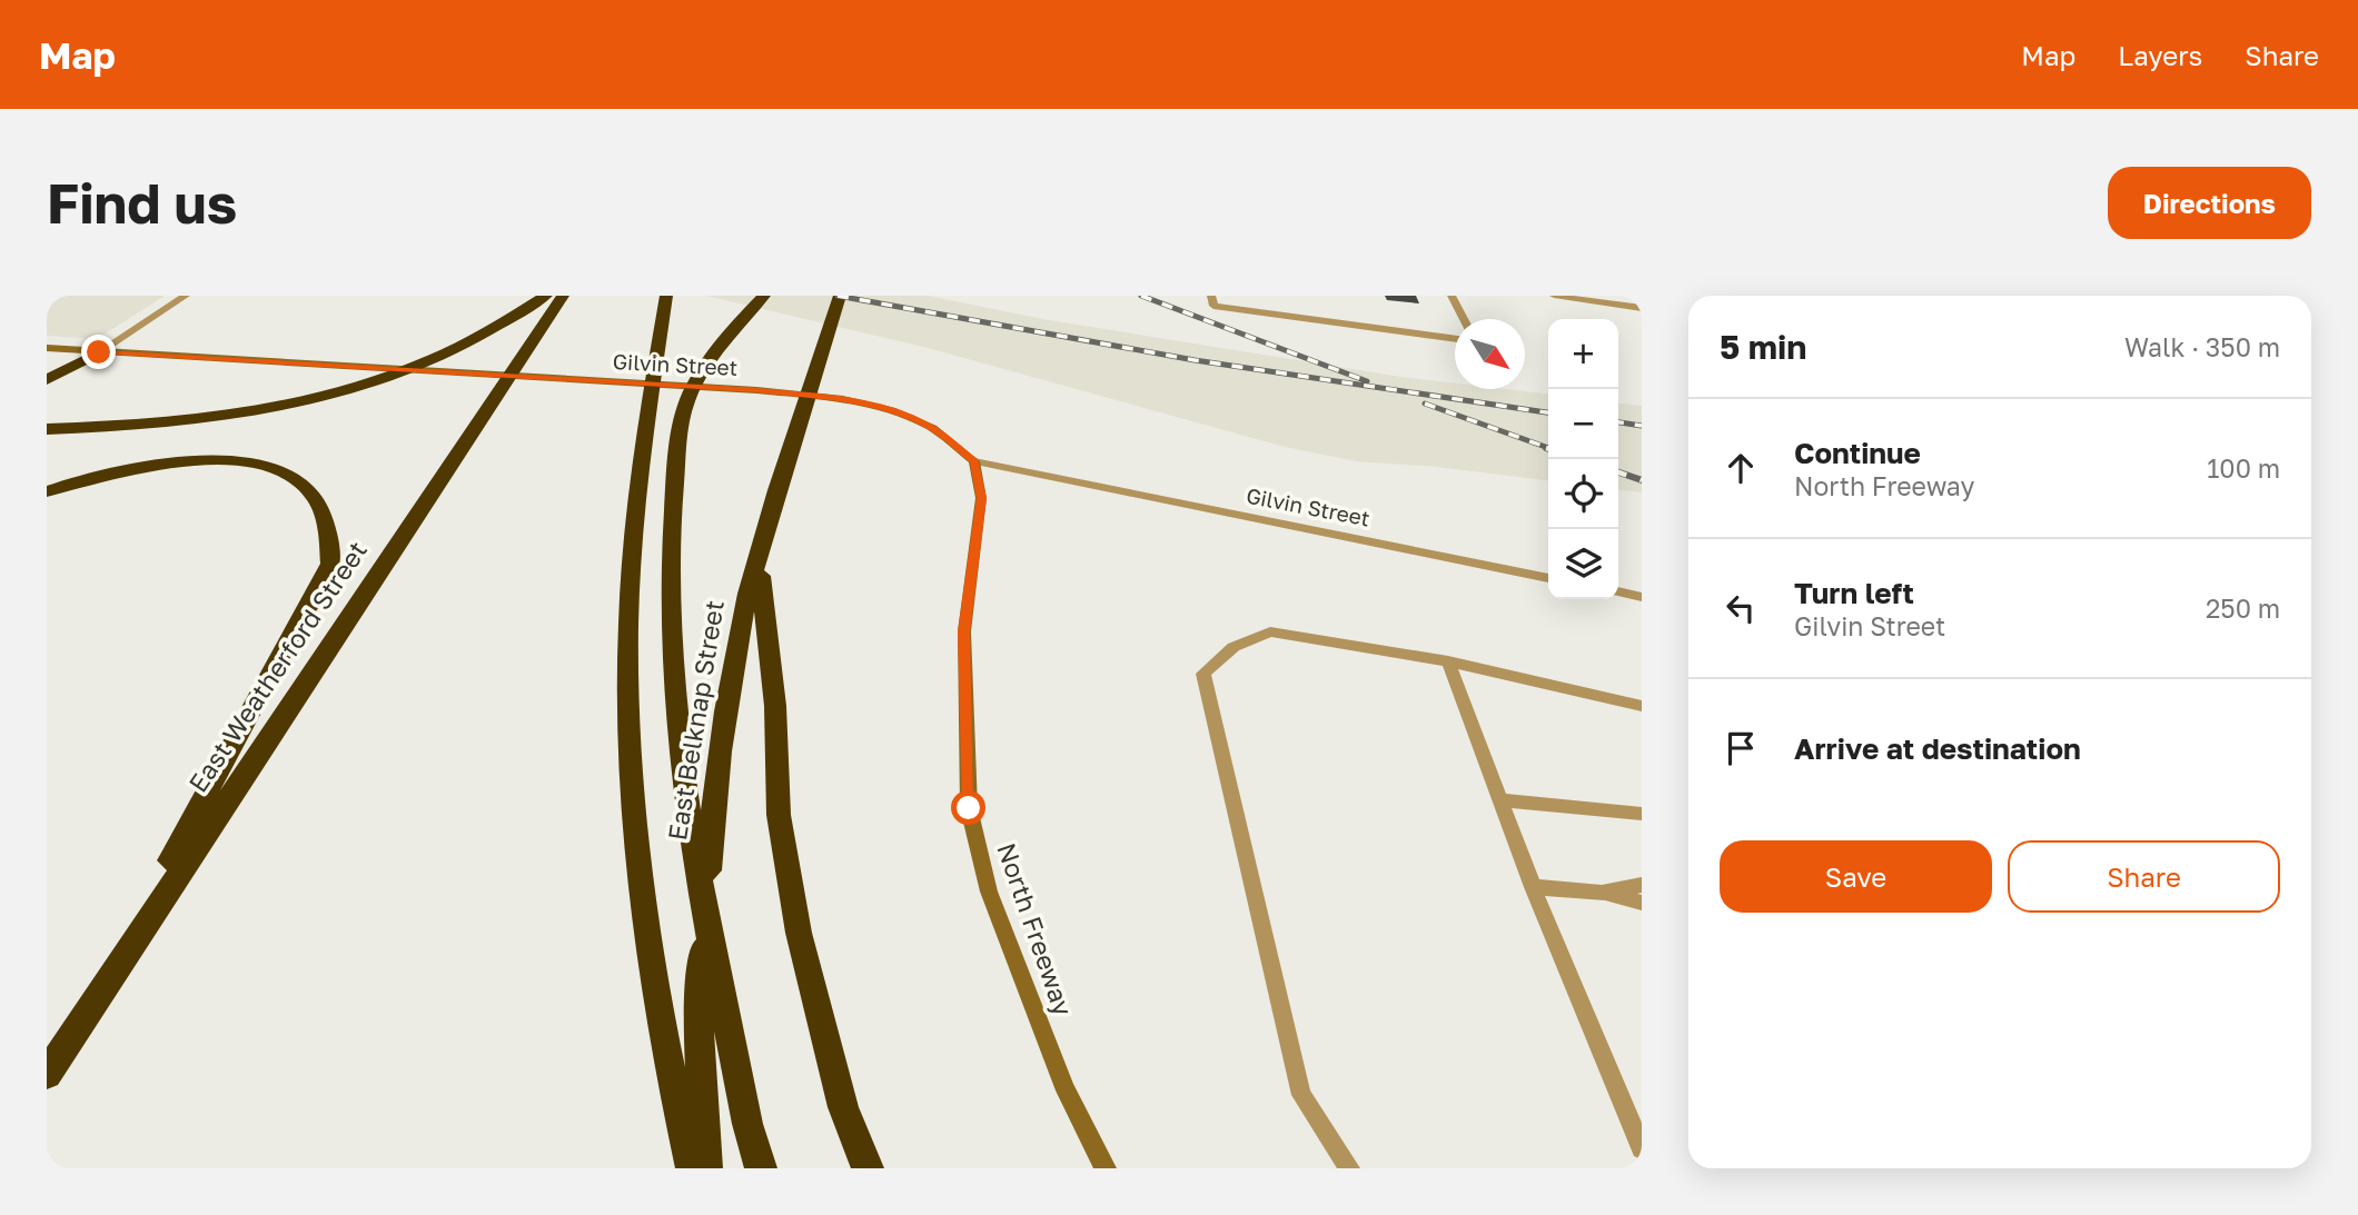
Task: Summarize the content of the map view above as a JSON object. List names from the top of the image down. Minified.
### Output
{"streets":{"highway":["East Weatherford Street","East Belknap Street"],"main road":["Gilvin Street","North Freeway"]},"crossings":[["Gilvin Street","North Freeway"]],"north":"bottom right","page":{"header":"Map","nav":["Map","Layers","Share"],"buttons":["Directions",["Save","Share"]],"title":"Find us","heading":["5 min","Walk · 350 m"],"map_buttons":["+","−"],"list":[["Continue","North Freeway","100 m"],["Turn left","Gilvin Street","250 m"],"Arrive at destination"]}}
